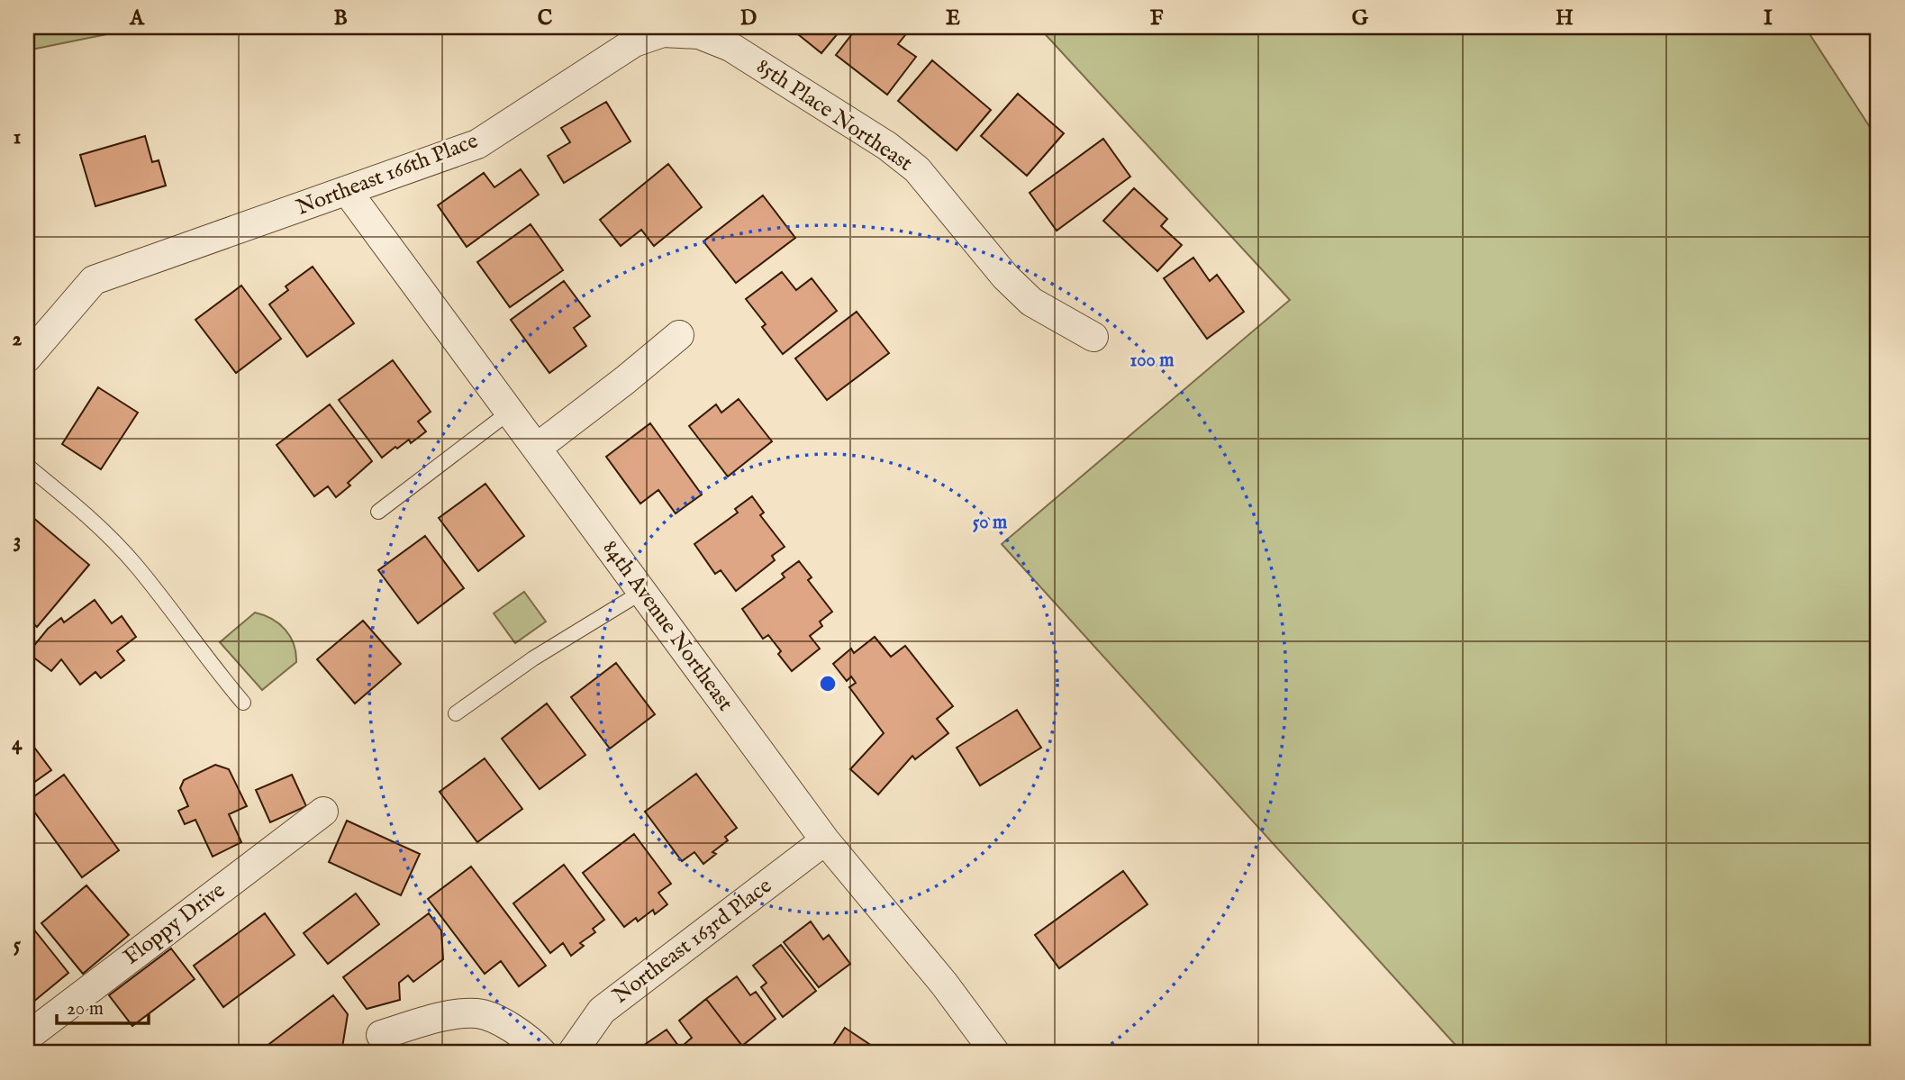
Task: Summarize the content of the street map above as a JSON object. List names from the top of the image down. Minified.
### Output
{"streets":{"street":["85th Place Northeast","Northeast 166th Place","84th Avenue Northeast","Floppy Drive","Northeast 163rd Place"]},"crossings":[["85th Place Northeast","Northeast 166th Place"],["Northeast 166th Place","84th Avenue Northeast"],["84th Avenue Northeast","Northeast 163rd Place"]],"scale_bar":"20 m","grid":{"columns":["A","B","C","D","E","F","G","H","I"],"rows":["1","2","3","4","5"]},"rings":["100 m","50 m"]}
